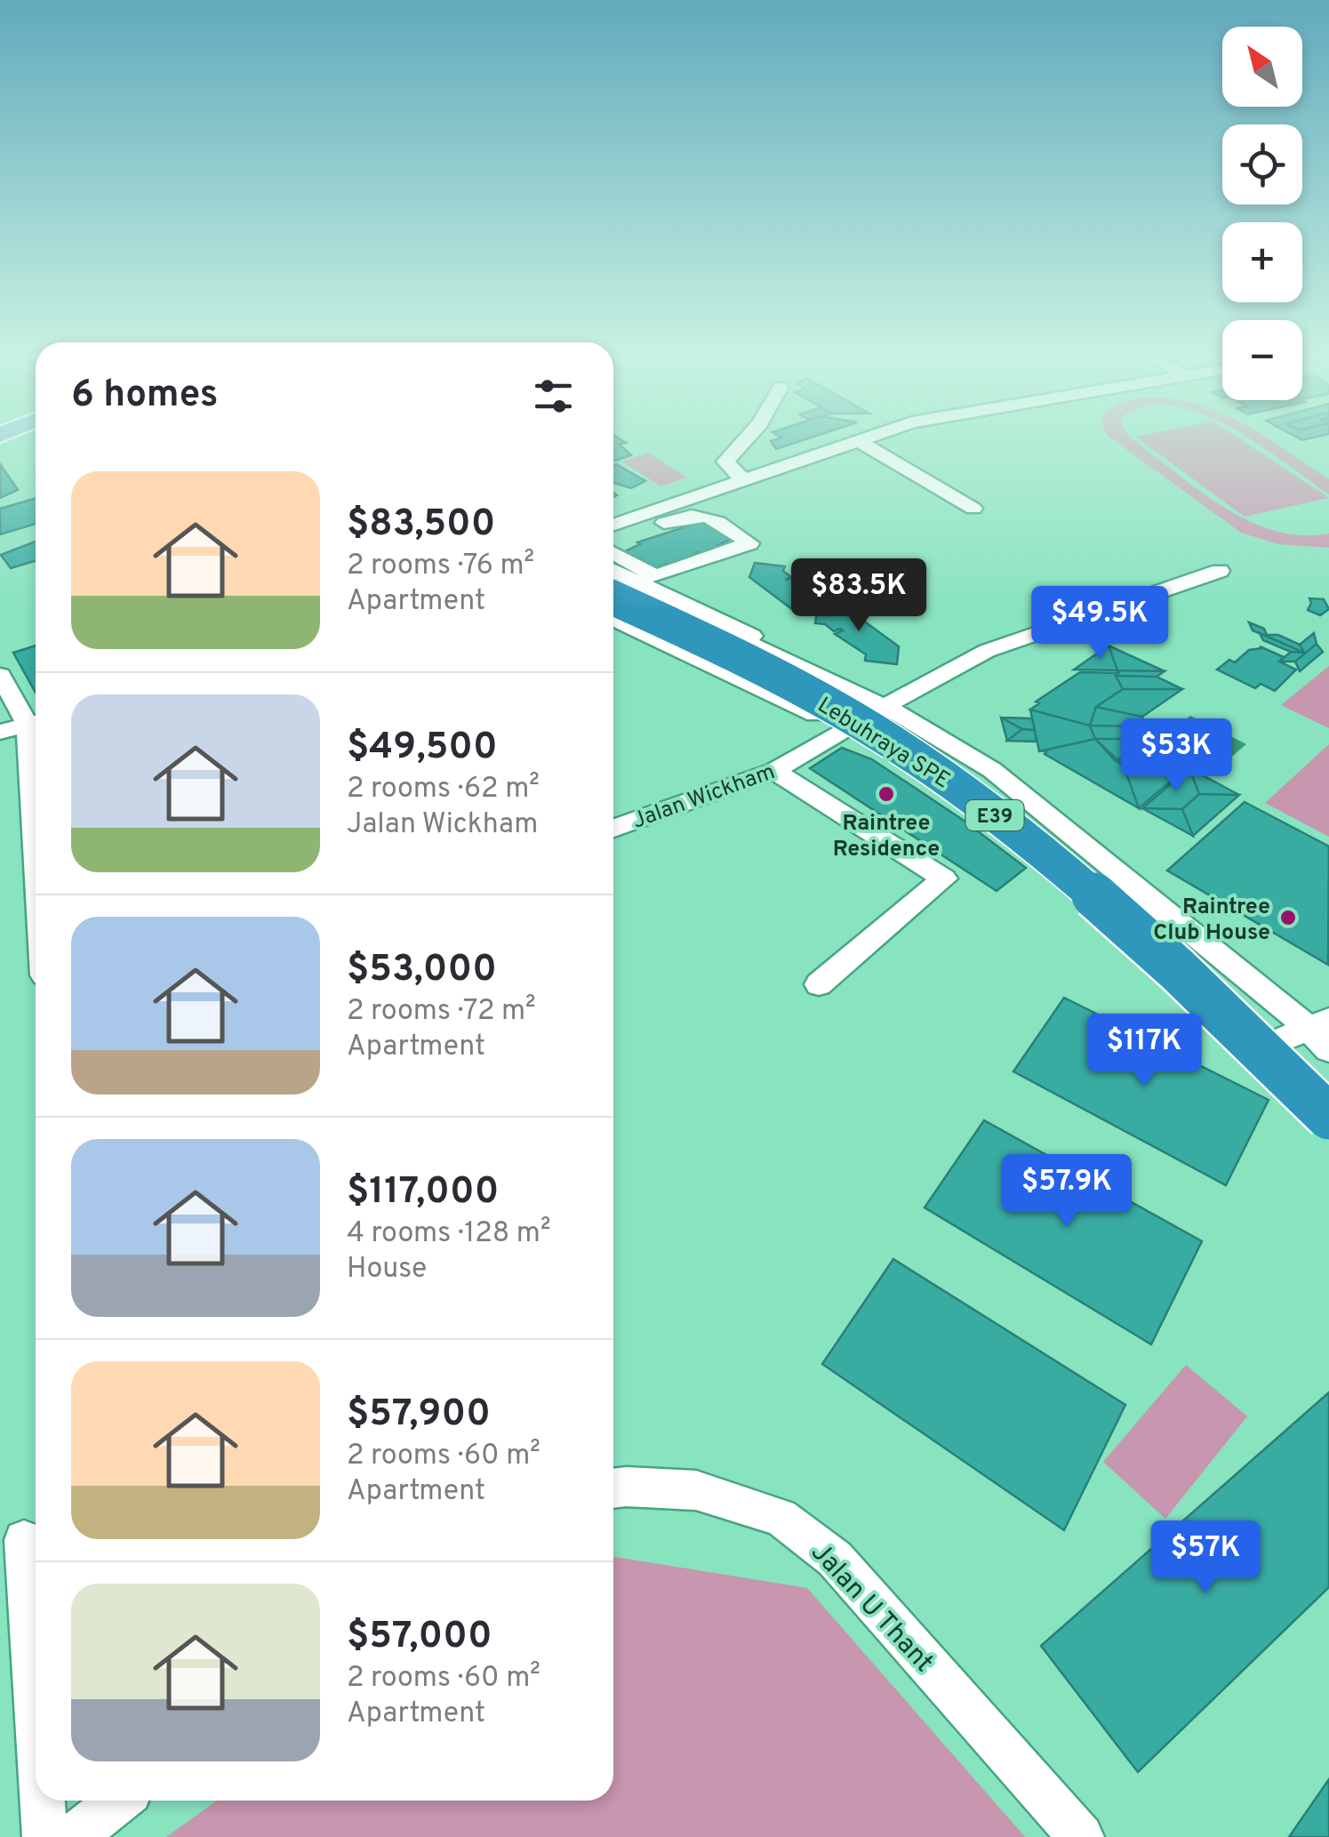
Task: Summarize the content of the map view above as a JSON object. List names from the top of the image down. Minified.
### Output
{"streets":{"highway":["Lebuhraya SPE","E39"],"street":["Jalan Wickham","Jalan U Thant"]},"places":["Raintree Residence","Raintree Club House"],"north":"top left","page":{"map_buttons":["+","−"],"heading":"6 homes","list":[{"name":"$83,500","note":"2 rooms · 76 m² · Apartment"},{"name":"$49,500","note":"2 rooms · 62 m² · Jalan Wickham"},{"name":"$53,000","note":"2 rooms · 72 m² · Apartment"},{"name":"$117,000","note":"4 rooms · 128 m² · House"},{"name":"$57,900","note":"2 rooms · 60 m² · Apartment"},{"name":"$57,000","note":"2 rooms · 60 m² · Apartment"}],"price":["$83.5K","$49.5K","$53K","$117K","$57.9K","$57K"]}}
